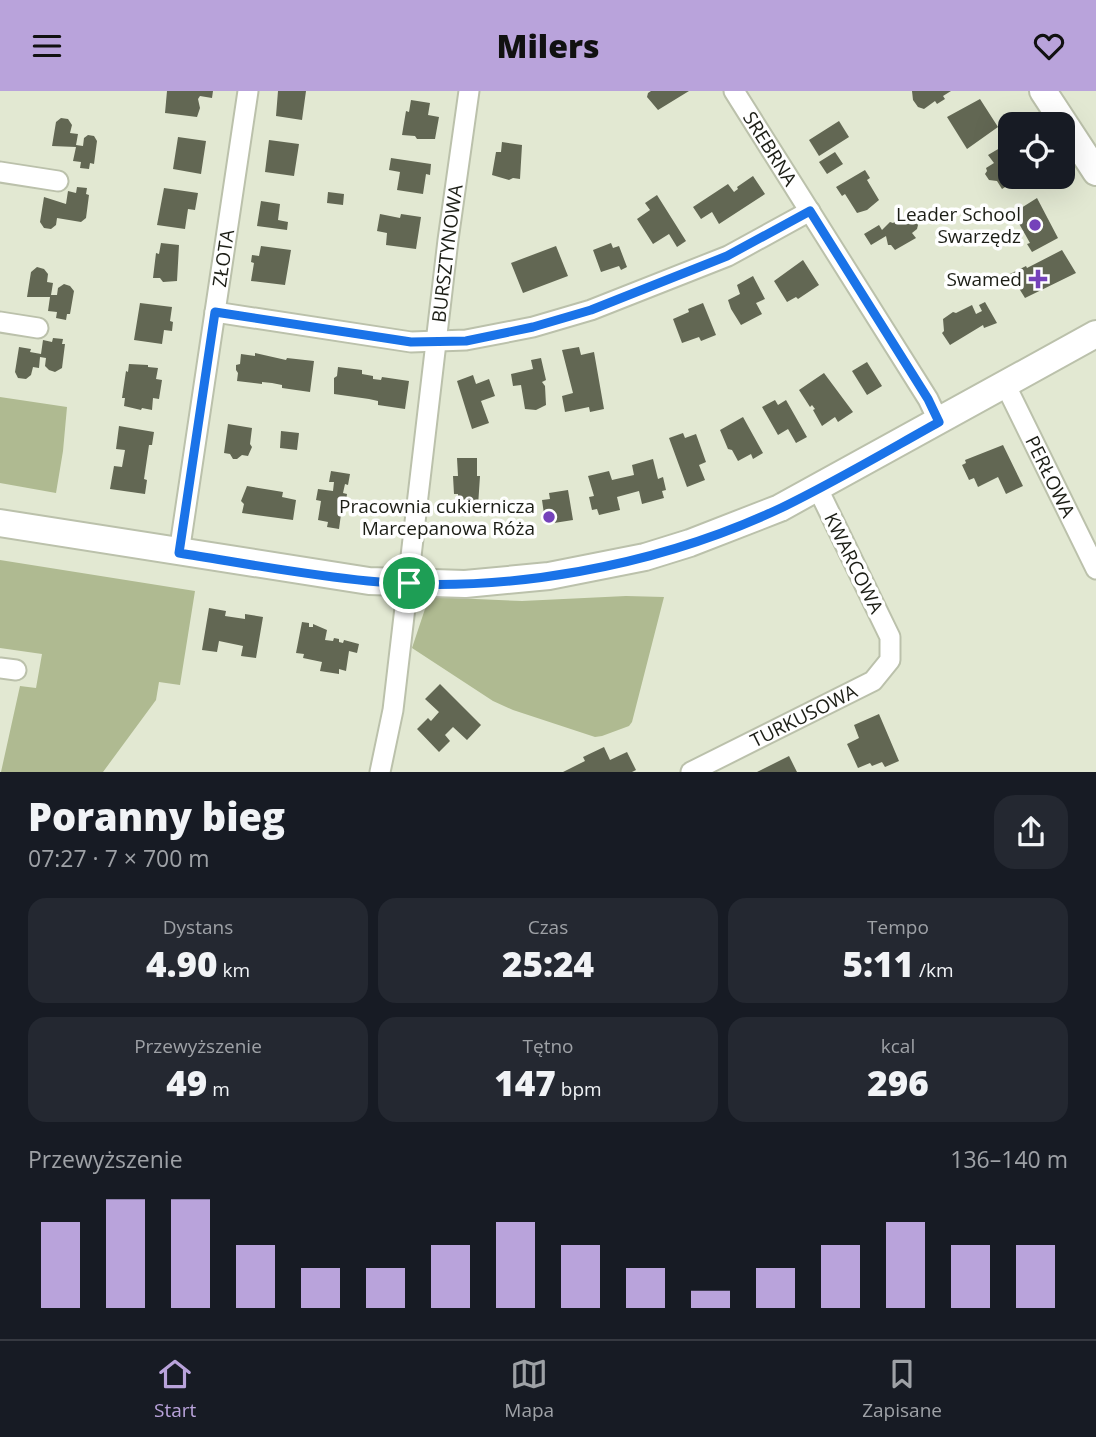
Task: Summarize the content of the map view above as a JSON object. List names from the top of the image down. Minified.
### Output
{"streets":{"street":["SREBRNA","BURSZTYNOWA","ZŁOTA","PERŁOWA","KWARCOWA","TURKUSOWA"]},"crossings":[["KWARCOWA","TURKUSOWA"]],"places":{"other":["Leader School Swarzędz","Pracownia cukiernicza Marcepanowa Róża"],"health":["Swamed"]},"page":{"header":"Milers","heading":["Poranny bieg","07:27 · 7 × 700 m"],"stats":[["Dystans","4.90 km"],["Czas","25:24"],["Tempo","5:11 /km"],["Przewyższenie","49 m"],["Tętno","147 bpm"],["kcal","296"]],"chart":["Przewyższenie","136–140 m"],"tabs":["Start","Mapa","Zapisane"]}}
